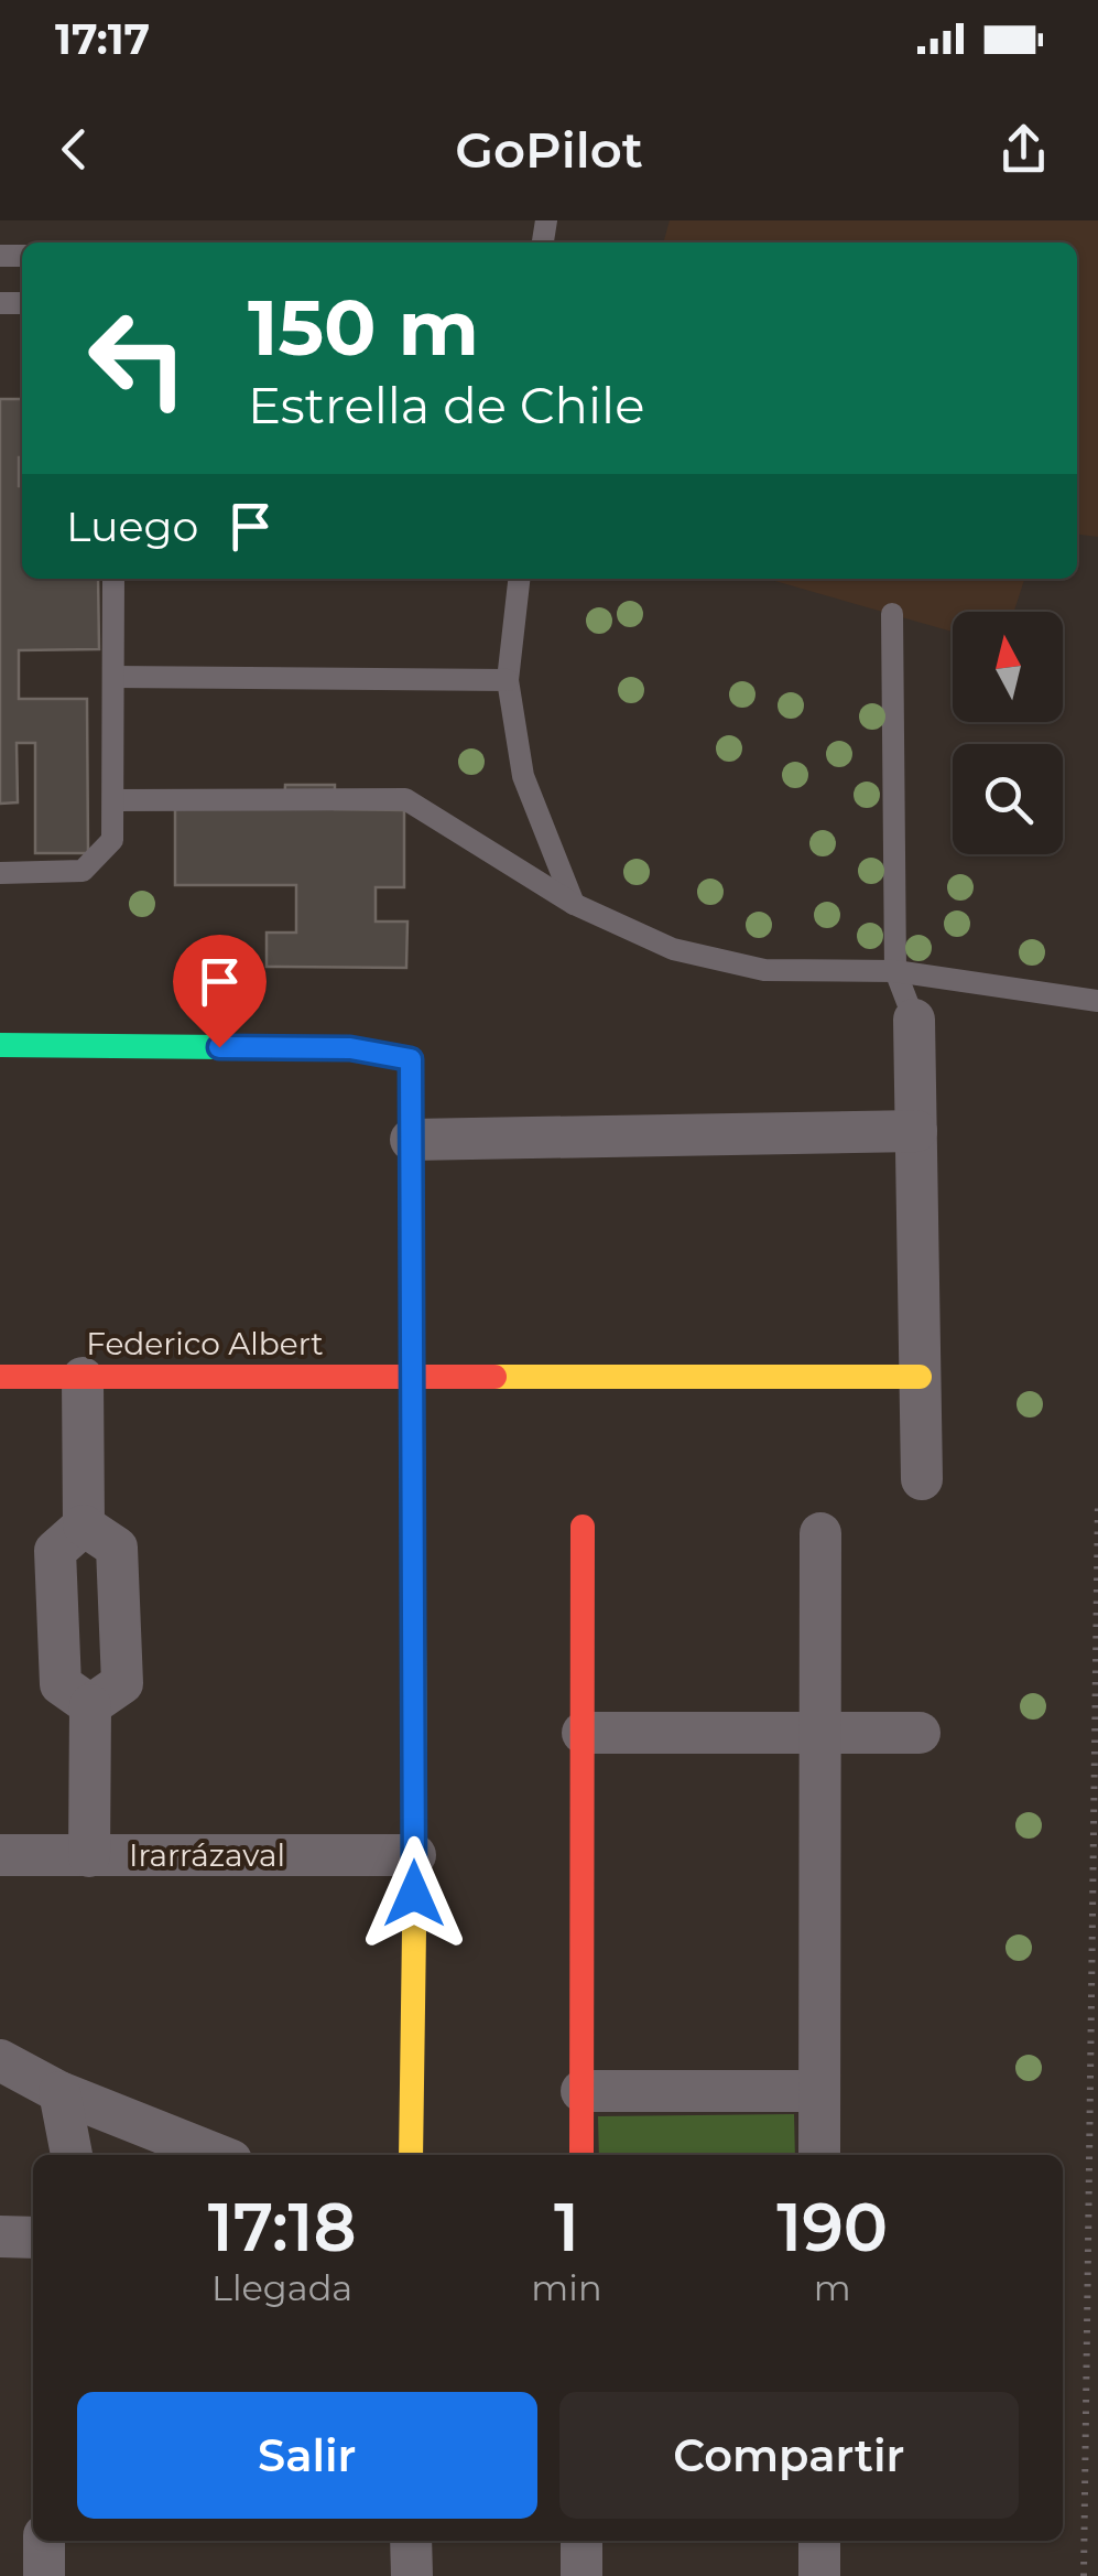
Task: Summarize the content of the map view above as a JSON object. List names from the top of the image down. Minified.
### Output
{"streets":{"street":["Federico Albert","Irarrázaval"]},"north":"top","page":{"status":"17:17","header":"GoPilot","turn":["150 m","Estrella de Chile"],"then":"Luego","eta":["17:18","Llegada","1","min","190","m"],"buttons":["Salir","Compartir"]}}
